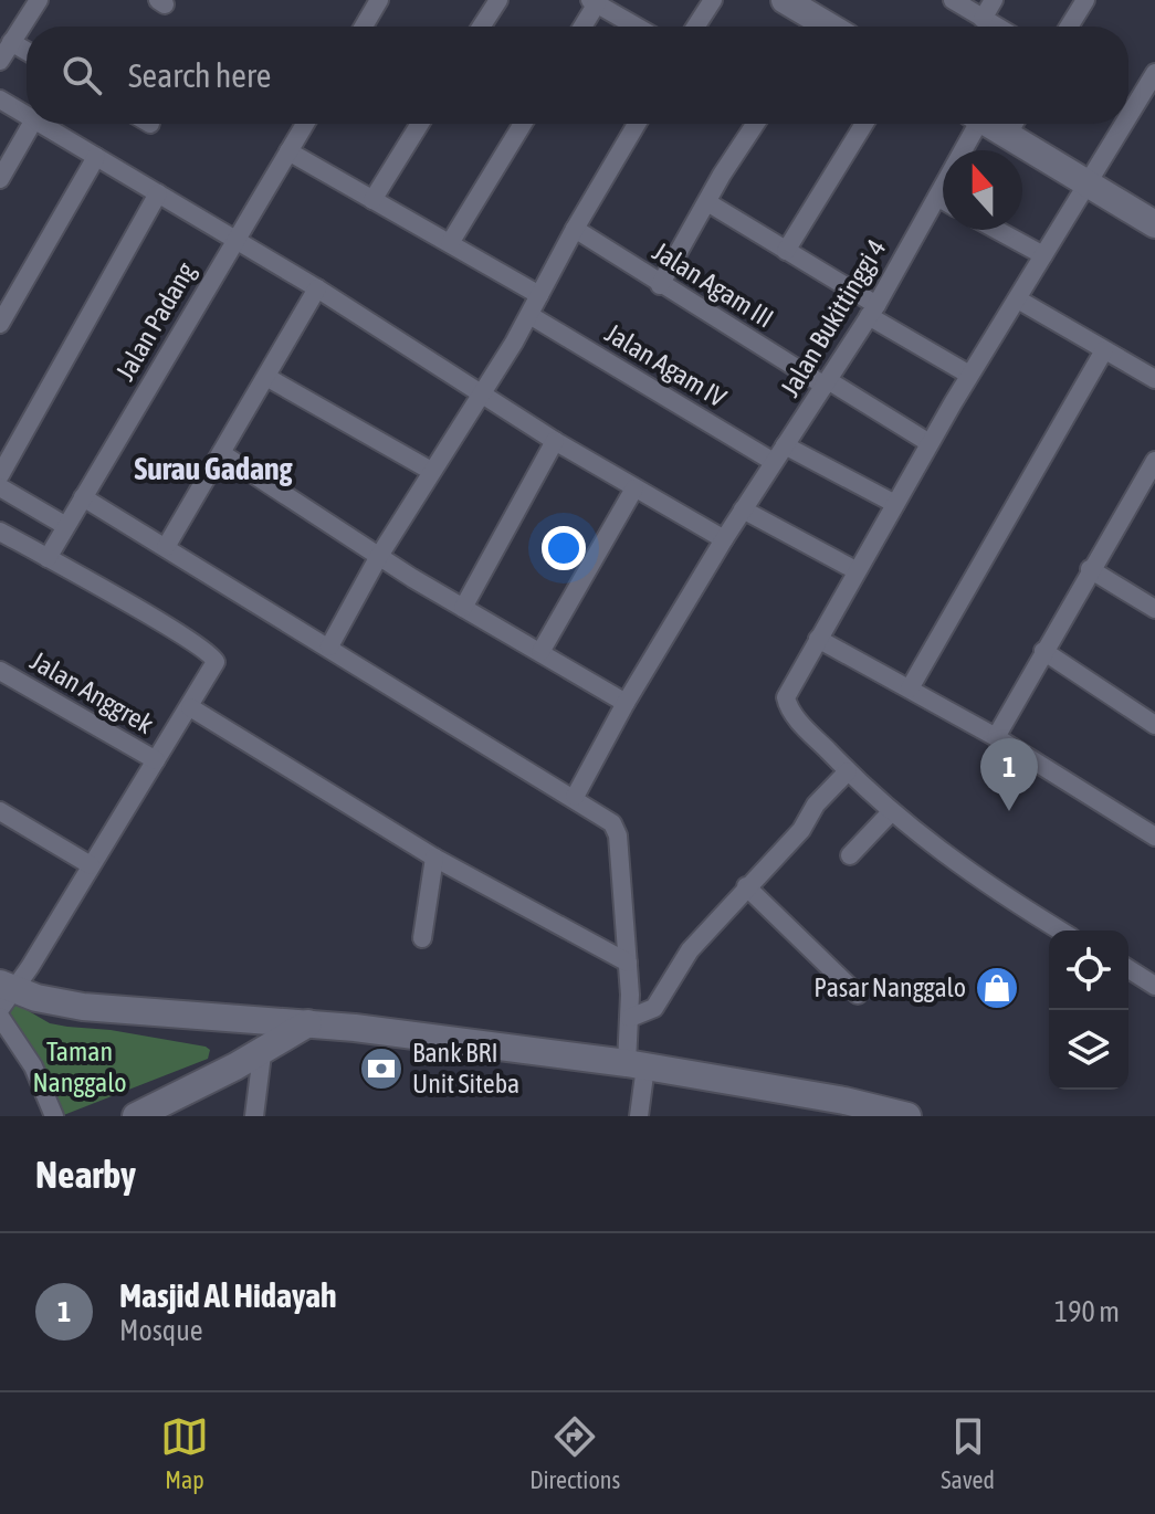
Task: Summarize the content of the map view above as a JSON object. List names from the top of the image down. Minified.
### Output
{"streets":{"street":["Jalan Agam III","Jalan Bukittinggi 4","Jalan Padang","Jalan Agam IV","Jalan Anggrek"]},"crossings":[["Jalan Agam III","Jalan Bukittinggi 4"],["Jalan Bukittinggi 4","Jalan Agam IV"]],"districts":["Surau Gadang"],"parks":["Taman Nanggalo"],"places":{"shop":["Pasar Nanggalo"],"bank":["Bank BRI Unit Siteba"]},"north":"top","page":{"search":"Search here","pins":"1","heading":"Nearby","list":[{"mark":"1","name":"Masjid Al Hidayah","note":"Mosque","value":"190 m"}],"nav":["Map","Directions","Saved"]}}
